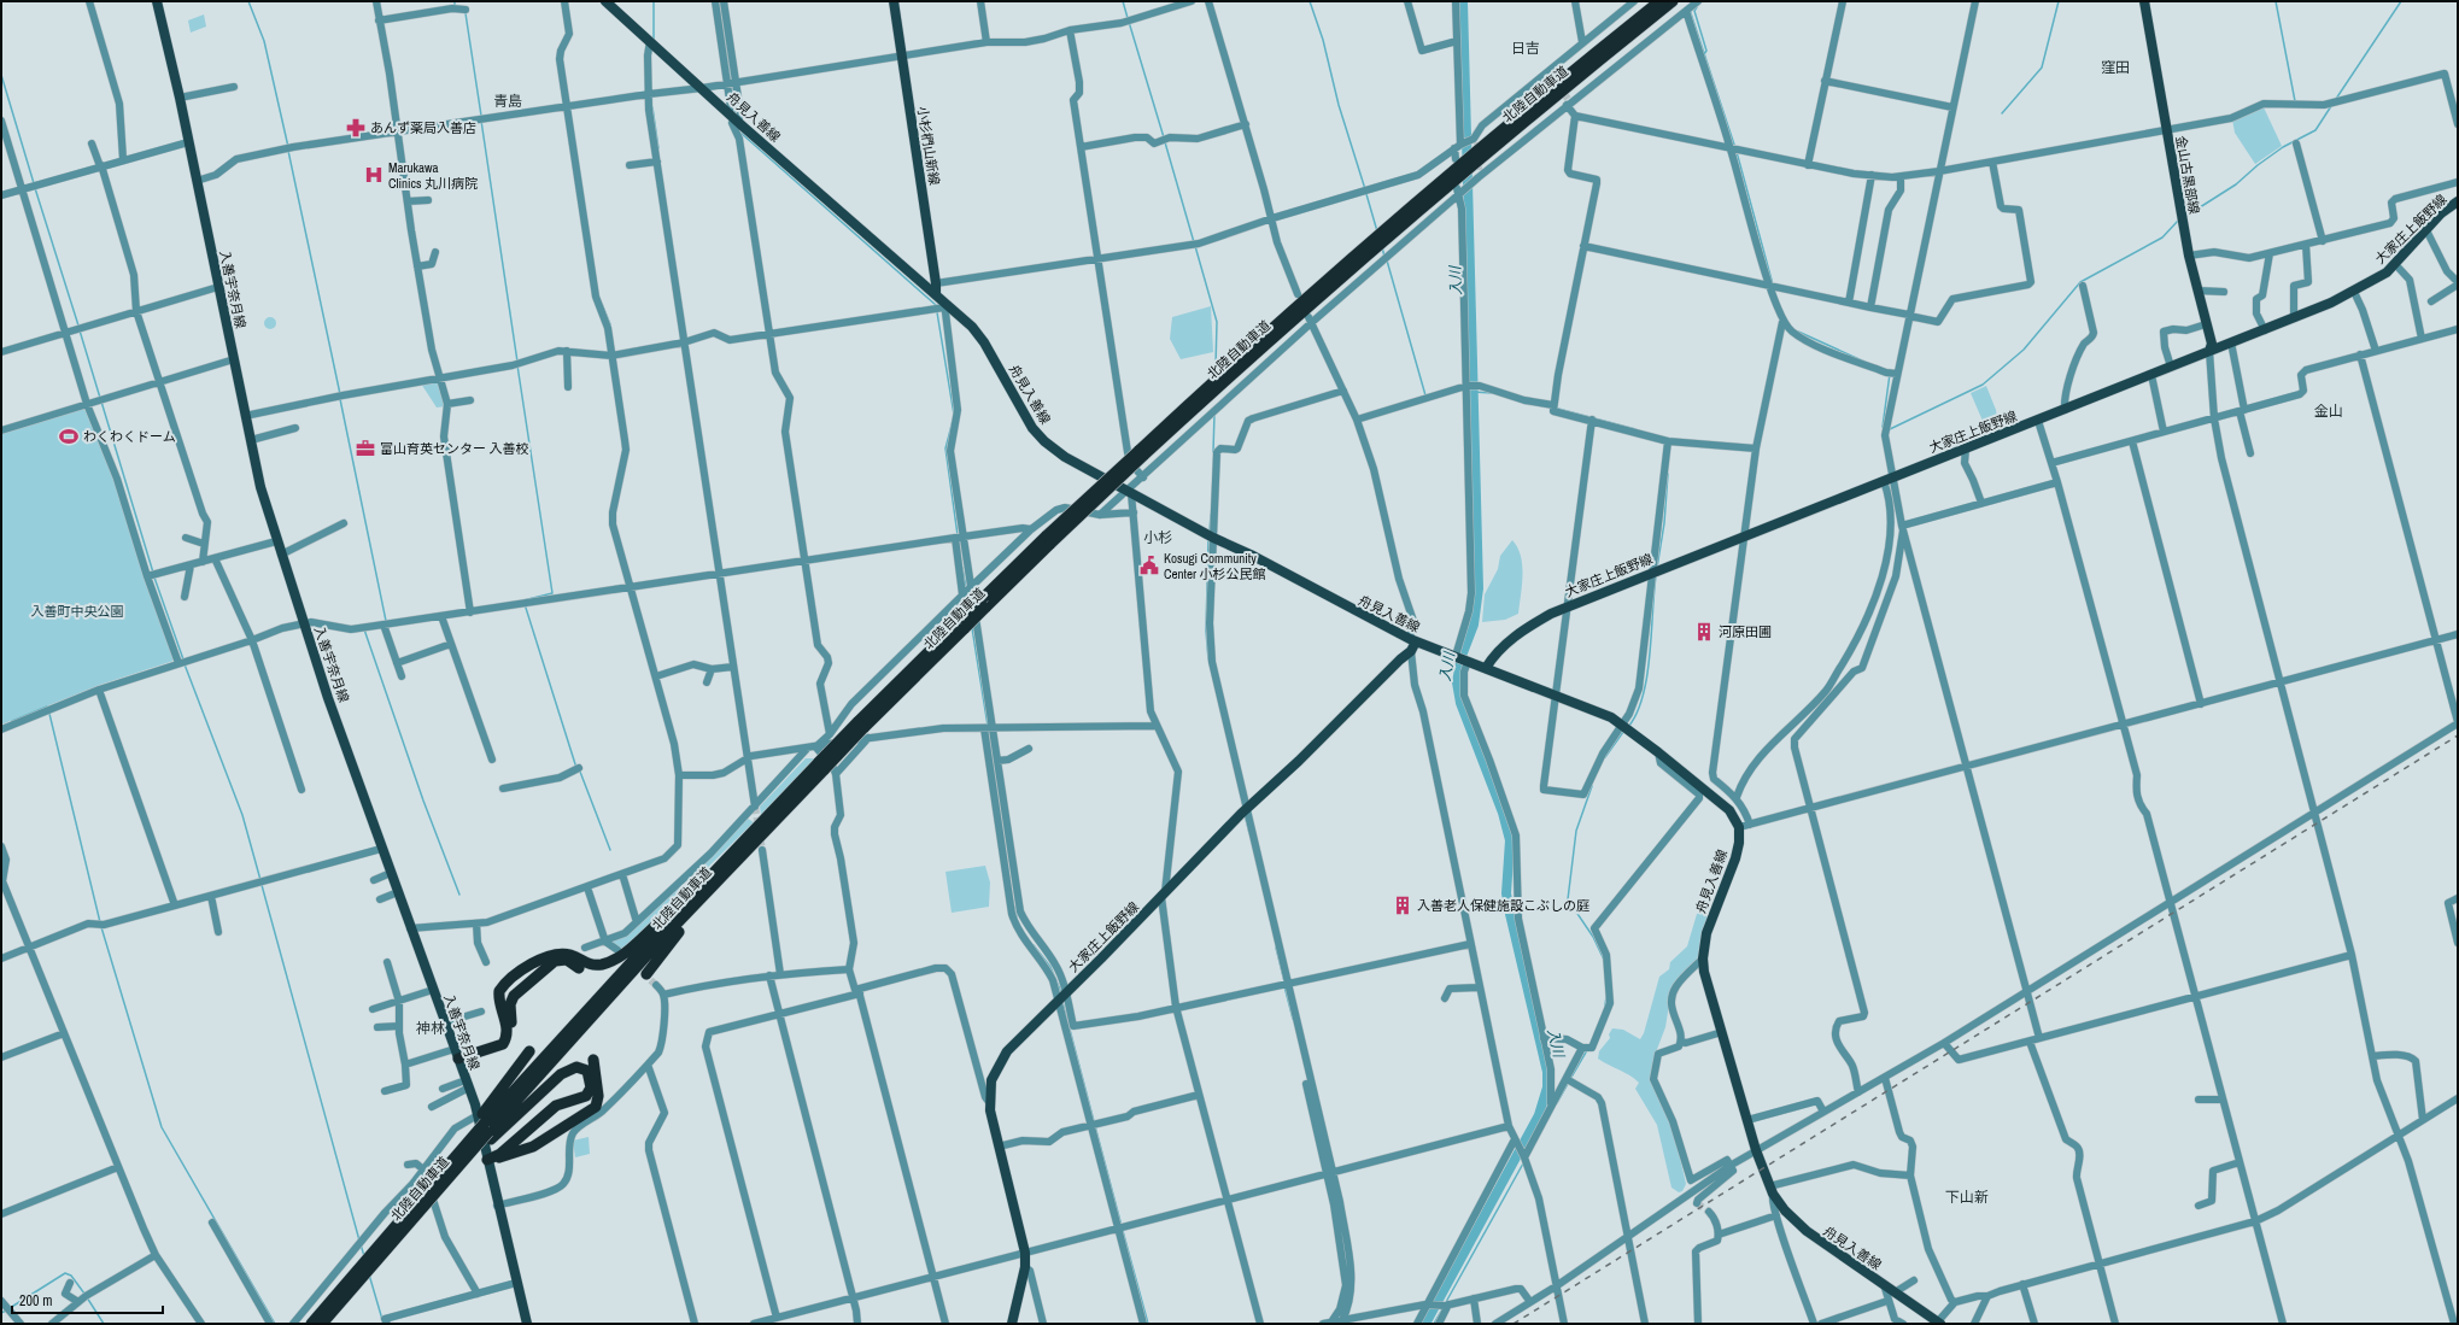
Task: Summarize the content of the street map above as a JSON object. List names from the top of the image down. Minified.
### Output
{"streets":{"highway":["北陸自動車道"],"main road":["舟見入善線","小杉椚山新線","金山古黒部線","大家庄上飯野線","入善宇奈月線"]},"crossings":[["北陸自動車道","入善宇奈月線"],["舟見入善線","小杉椚山新線"],["舟見入善線","大家庄上飯野線"],["金山古黒部線","大家庄上飯野線"]],"districts":["日吉","窪田","青島","金山","小杉","神林","下山新"],"water":["入川"],"parks":["入善町中央公園"],"places":{"pharmacy":["あんず薬局入善店"],"hospital":["Marukawa Clinics 丸川病院"],"sports":["わくわくドーム"],"office":["富山育英センター 入善校"],"public building":["Kosugi Community Center 小杉公民館"],"building":["河原田圃","入善老人保健施設こぶしの庭"]},"scale_bar":"200 m"}
